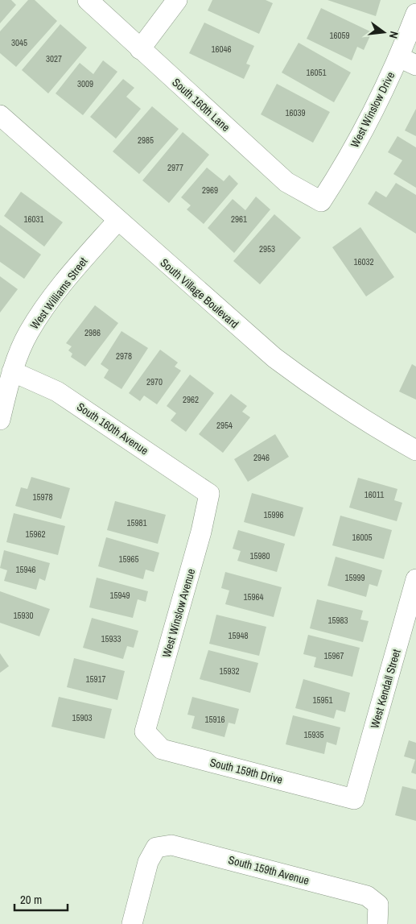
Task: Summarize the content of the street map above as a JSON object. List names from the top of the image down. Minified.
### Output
{"streets":{"street":["South 160th Lane","West Winslow Drive","West Williams Street","South Village Boulevard","South 160th Avenue","West Winslow Avenue","West Kendall Street","South 159th Drive","South 159th Avenue"]},"crossings":[["South 160th Lane","West Winslow Drive"],["West Williams Street","South Village Boulevard"],["West Williams Street","South 160th Avenue"],["South 160th Avenue","West Winslow Avenue"],["West Winslow Avenue","South 159th Drive"],["West Kendall Street","South 159th Drive"]],"house_numbers":["16059","3045","16046","3027","16051","3009","16039","2985","2977","2969","16031","2961","2953","16032","2986","2978","2970","2962","2954","2946","16011","15978","15996","15981","15962","16005","15980","15965","15946","15999","15949","15964","15930","15983","15948","15933","15967","15932","15917","15951","15903","15916","15935"],"scale_bar":"20 m","north":"right"}
